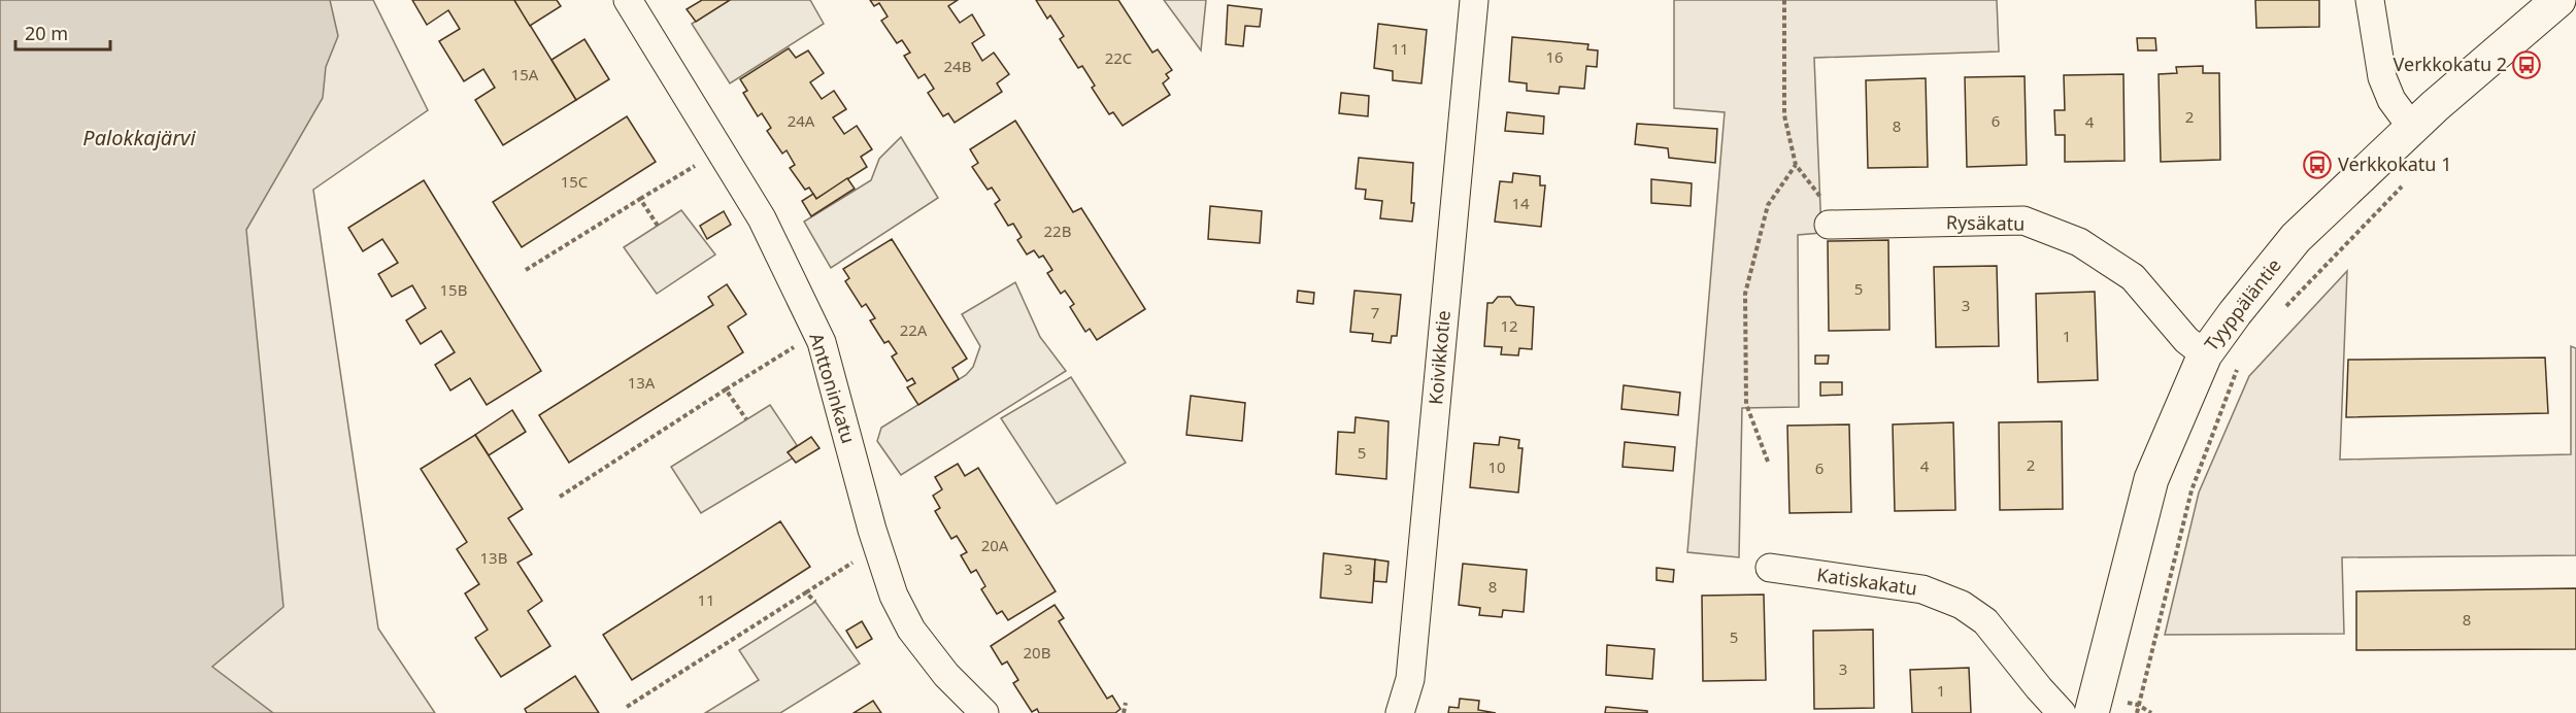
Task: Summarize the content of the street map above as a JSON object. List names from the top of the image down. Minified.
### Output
{"streets":{"street":["Rysäkatu","Tyyppäläntie","Koivikkotie","Anttoninkatu","Katiskakatu"]},"crossings":[["Rysäkatu","Tyyppäläntie"]],"water":["Palokkajärvi"],"places":{"bus stop":["Verkkokatu 2","Verkkokatu 1"]},"house_numbers":["11","16","22C","24B","15A","2","24A","6","4","8","15C","14","22B","5","15B","3","7","12","22A","1","13A","5","2","4","10","6","20A","13B","3","8","11","8","5","20B","3","1"],"scale_bar":"20 m"}
